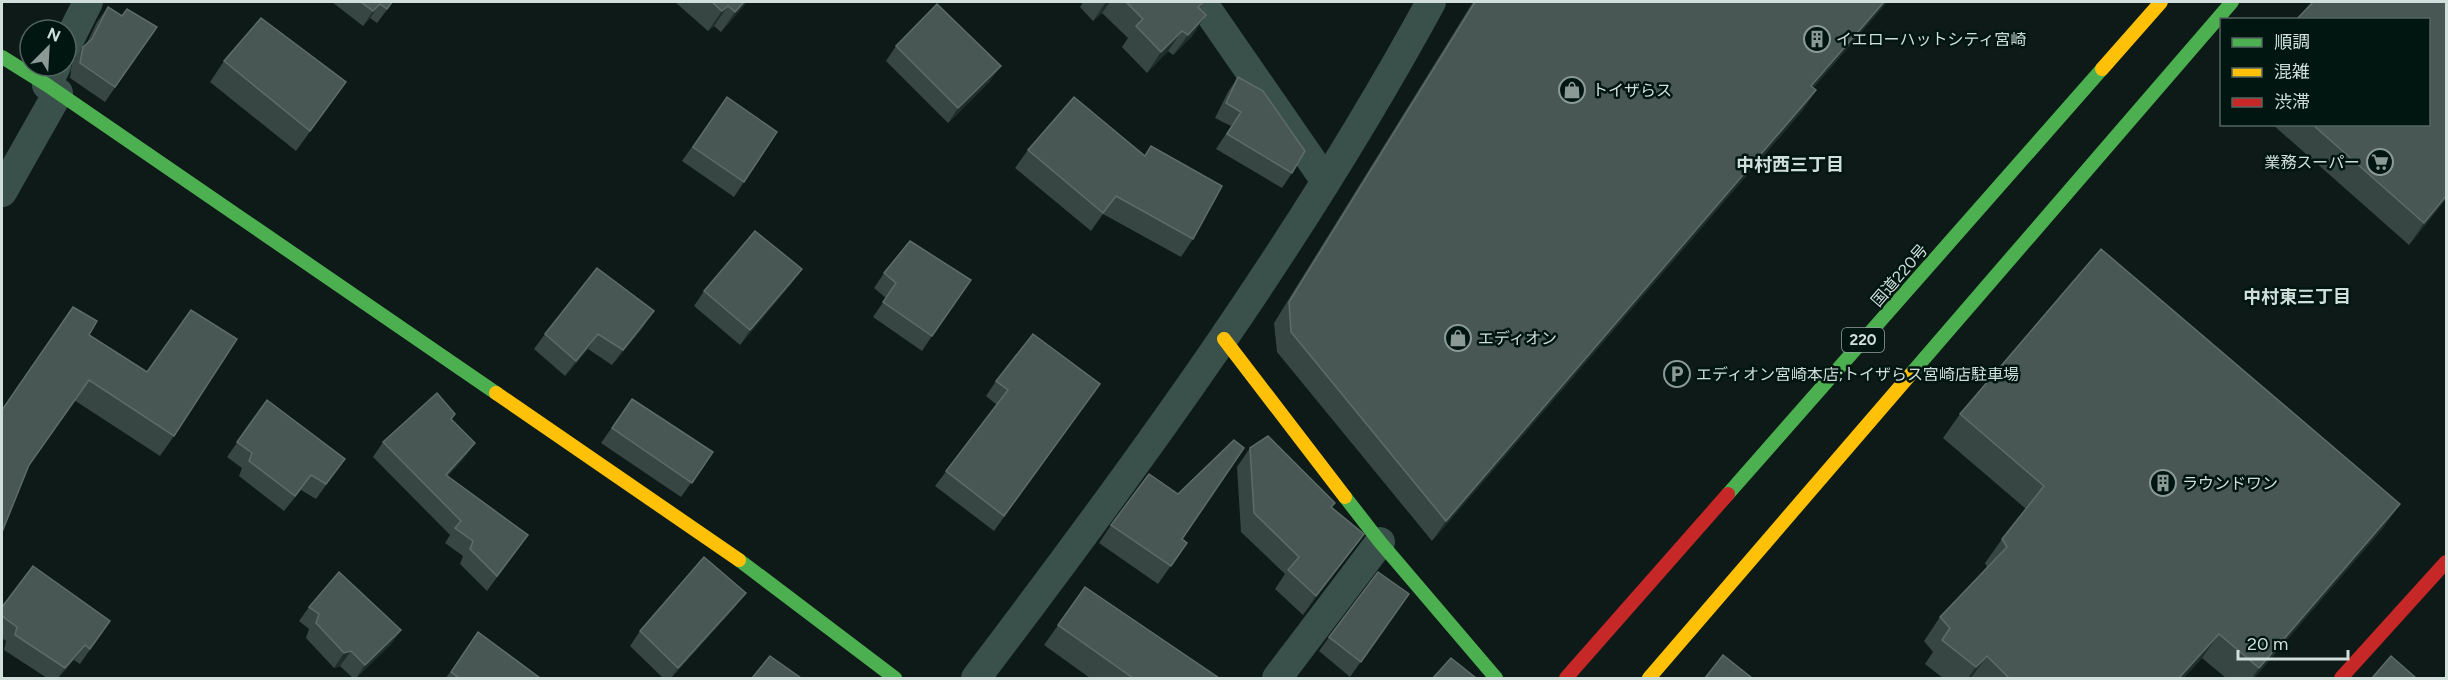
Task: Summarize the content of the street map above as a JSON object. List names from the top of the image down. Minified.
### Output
{"streets":{"main road":["国道220号","220"]},"districts":["中村西三丁目","中村東三丁目"],"places":{"building":["イエローハットシティ宮崎","ラウンドワン"],"shop":["トイザらス","エディオン"],"supermarket":["業務スーパー"],"parking":["エディオン宮崎本店;トイザらス宮崎店駐車場"]},"legend":["順調","混雑","渋滞"],"scale_bar":"20 m","north":"top right"}
